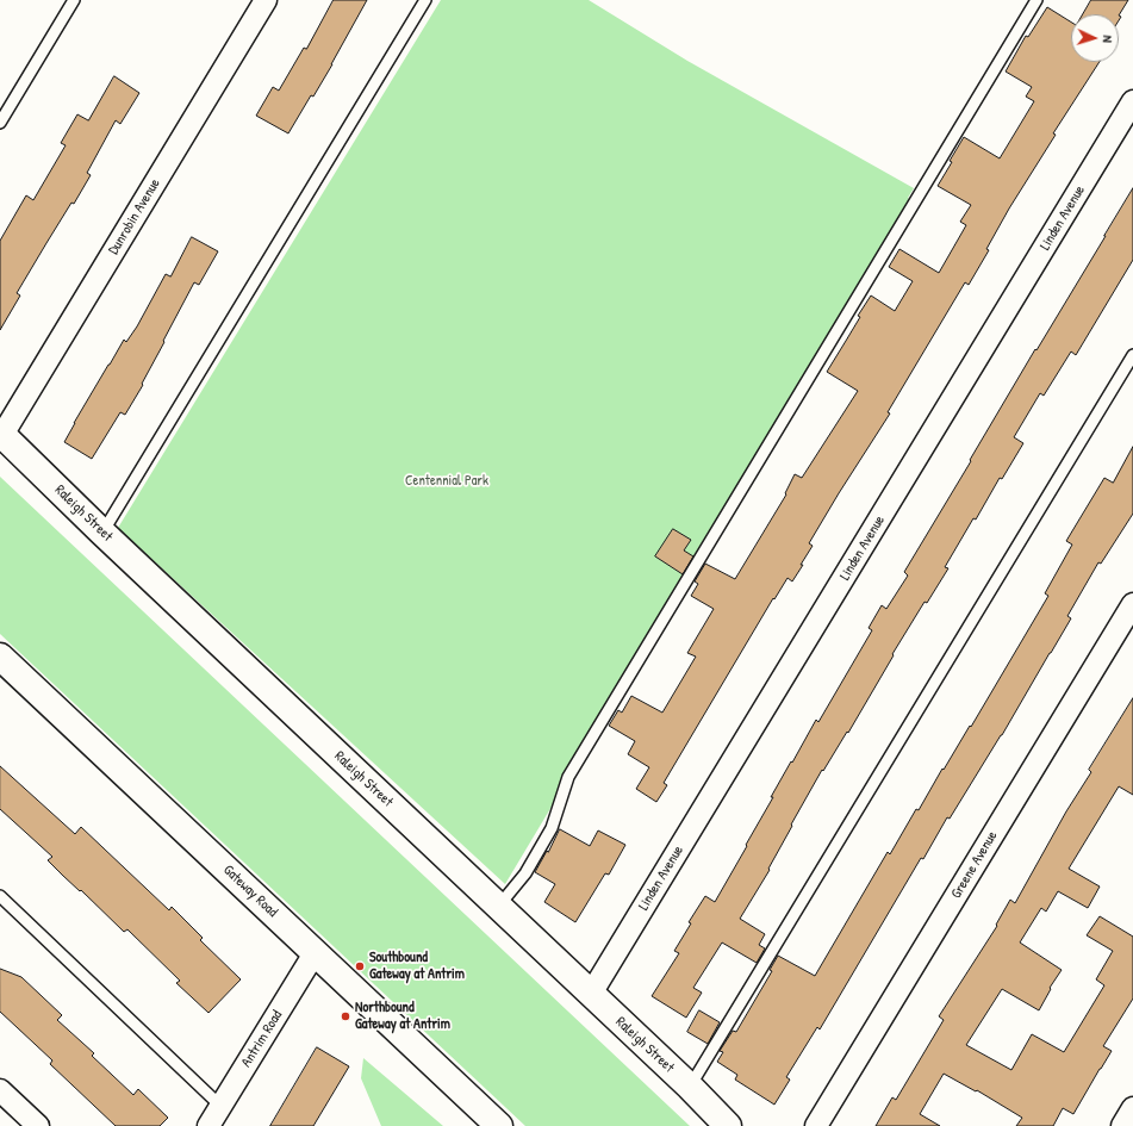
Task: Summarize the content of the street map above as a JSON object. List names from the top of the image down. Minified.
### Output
{"streets":{"street":["Dunrobin Avenue","Linden Avenue","Raleigh Street","Greene Avenue","Gateway Road","Antrim Road"]},"crossings":[["Dunrobin Avenue","Raleigh Street"],["Linden Avenue","Raleigh Street"],["Gateway Road","Antrim Road"]],"parks":["Centennial Park"],"places":["Southbound Gateway at Antrim","Northbound Gateway at Antrim"],"north":"right"}
